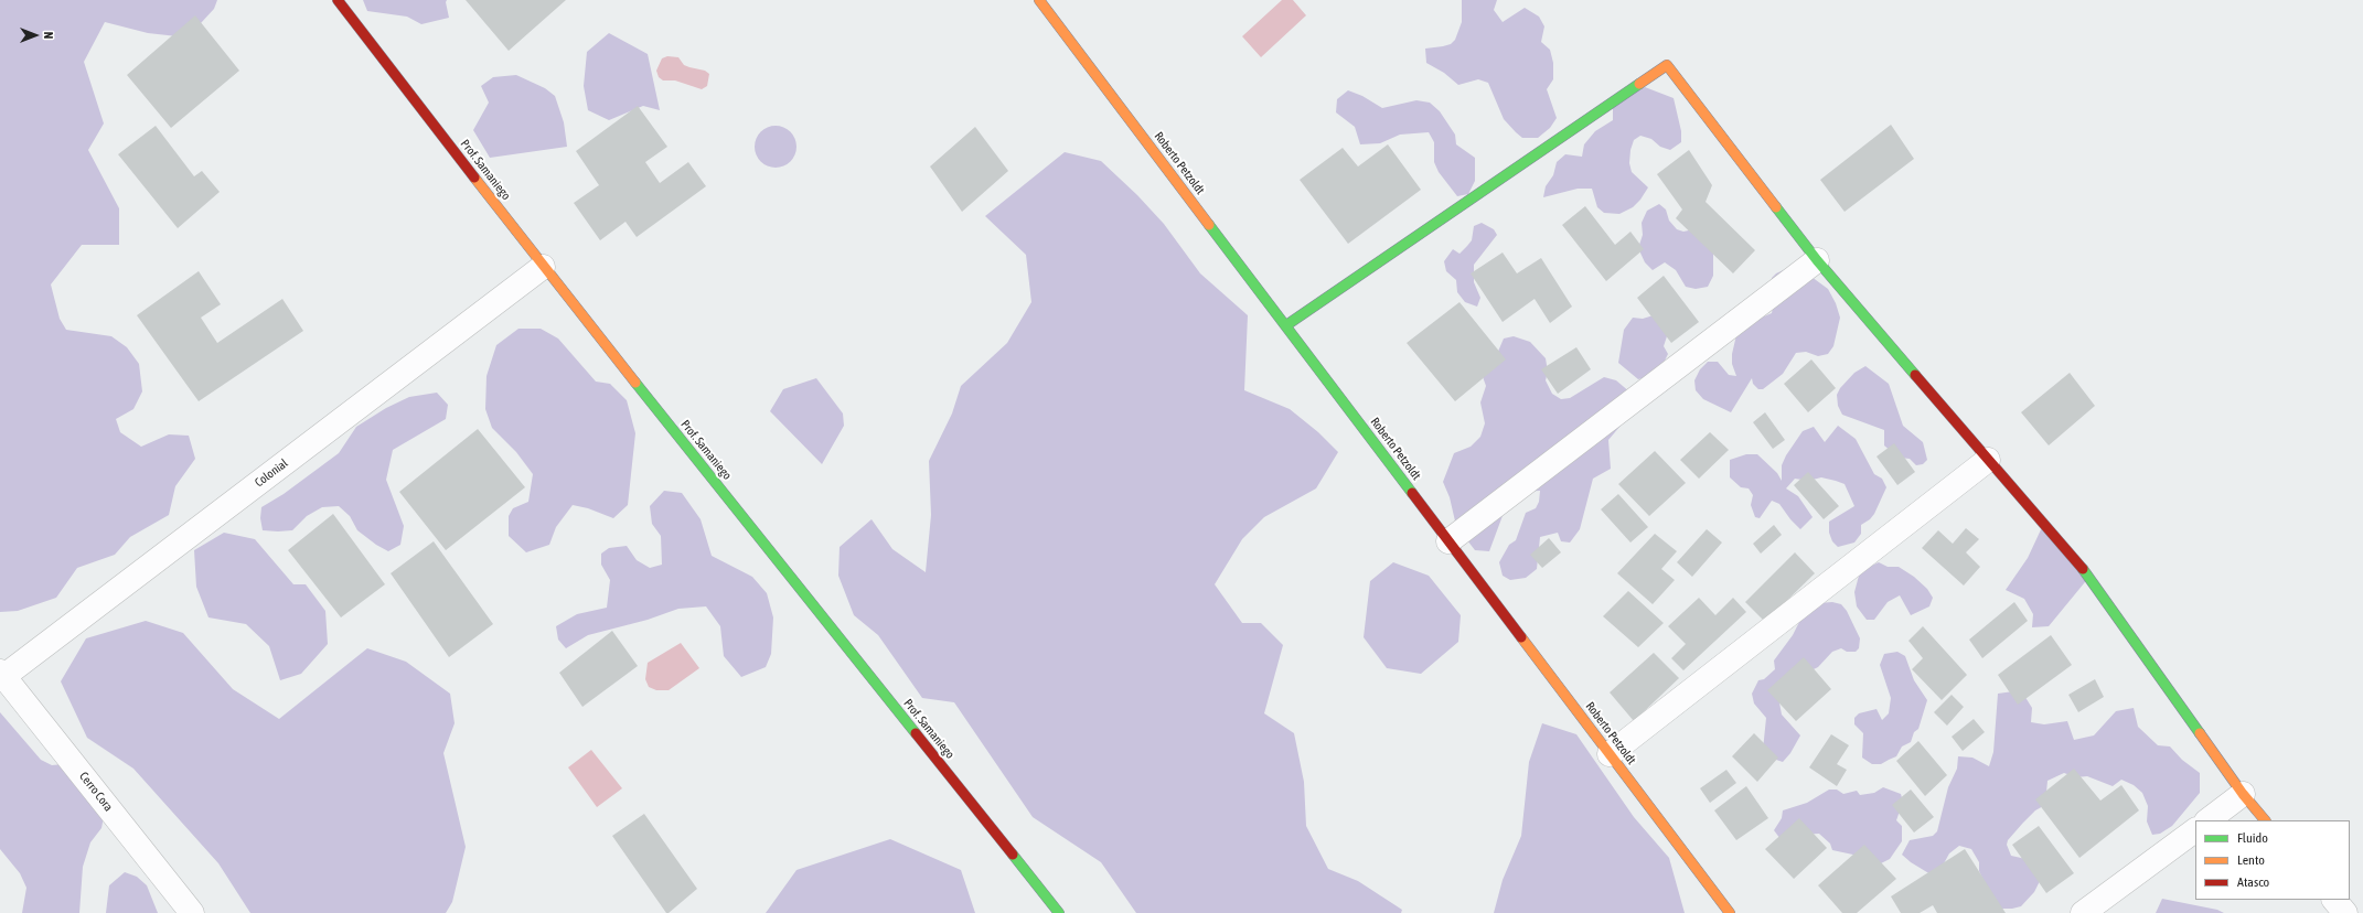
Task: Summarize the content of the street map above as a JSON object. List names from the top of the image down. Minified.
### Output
{"streets":{"street":["Roberto Petzoldt","Prof. Samaniego","Colonial","Cerro Cora"]},"crossings":[["Prof. Samaniego","Colonial"],["Colonial","Cerro Cora"]],"legend":["Fluido","Lento","Atasco"],"north":"right"}
